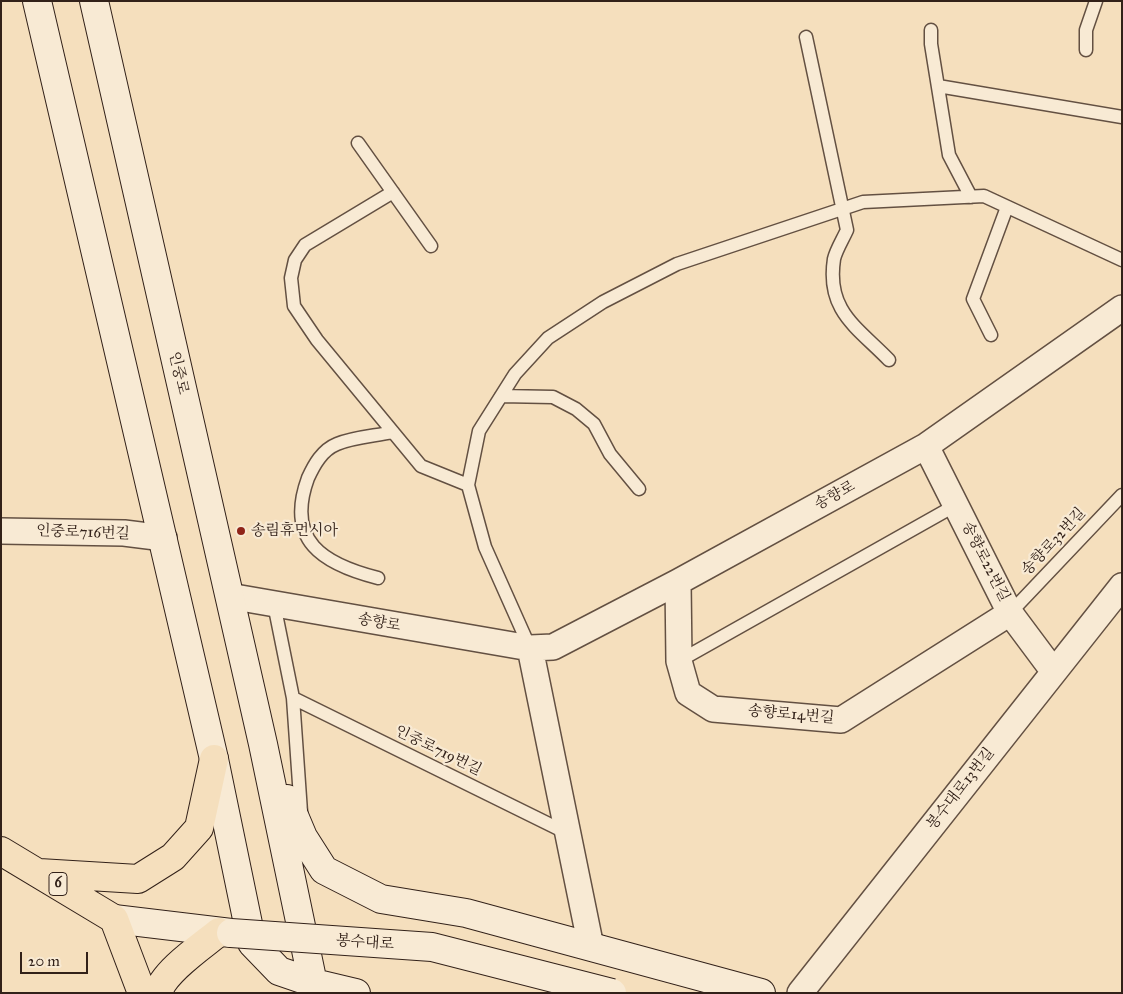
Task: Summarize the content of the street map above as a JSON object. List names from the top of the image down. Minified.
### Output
{"streets":{"main road":["인중로","6","봉수대로"],"street":["송향로","인중로716번길","송향로22번길","송향로14번길","봉수대로13번길"],"lane":["송향로32번길","인중로719번길"]},"crossings":[["인중로","송향로"],["송향로","송향로22번길"],["송향로","송향로14번길"],["송향로32번길","송향로22번길"],["송향로32번길","송향로14번길"],["송향로22번길","송향로14번길"],["송향로22번길","봉수대로13번길"],["6","봉수대로"]],"places":["송림휴먼시아"],"scale_bar":"20 m"}
